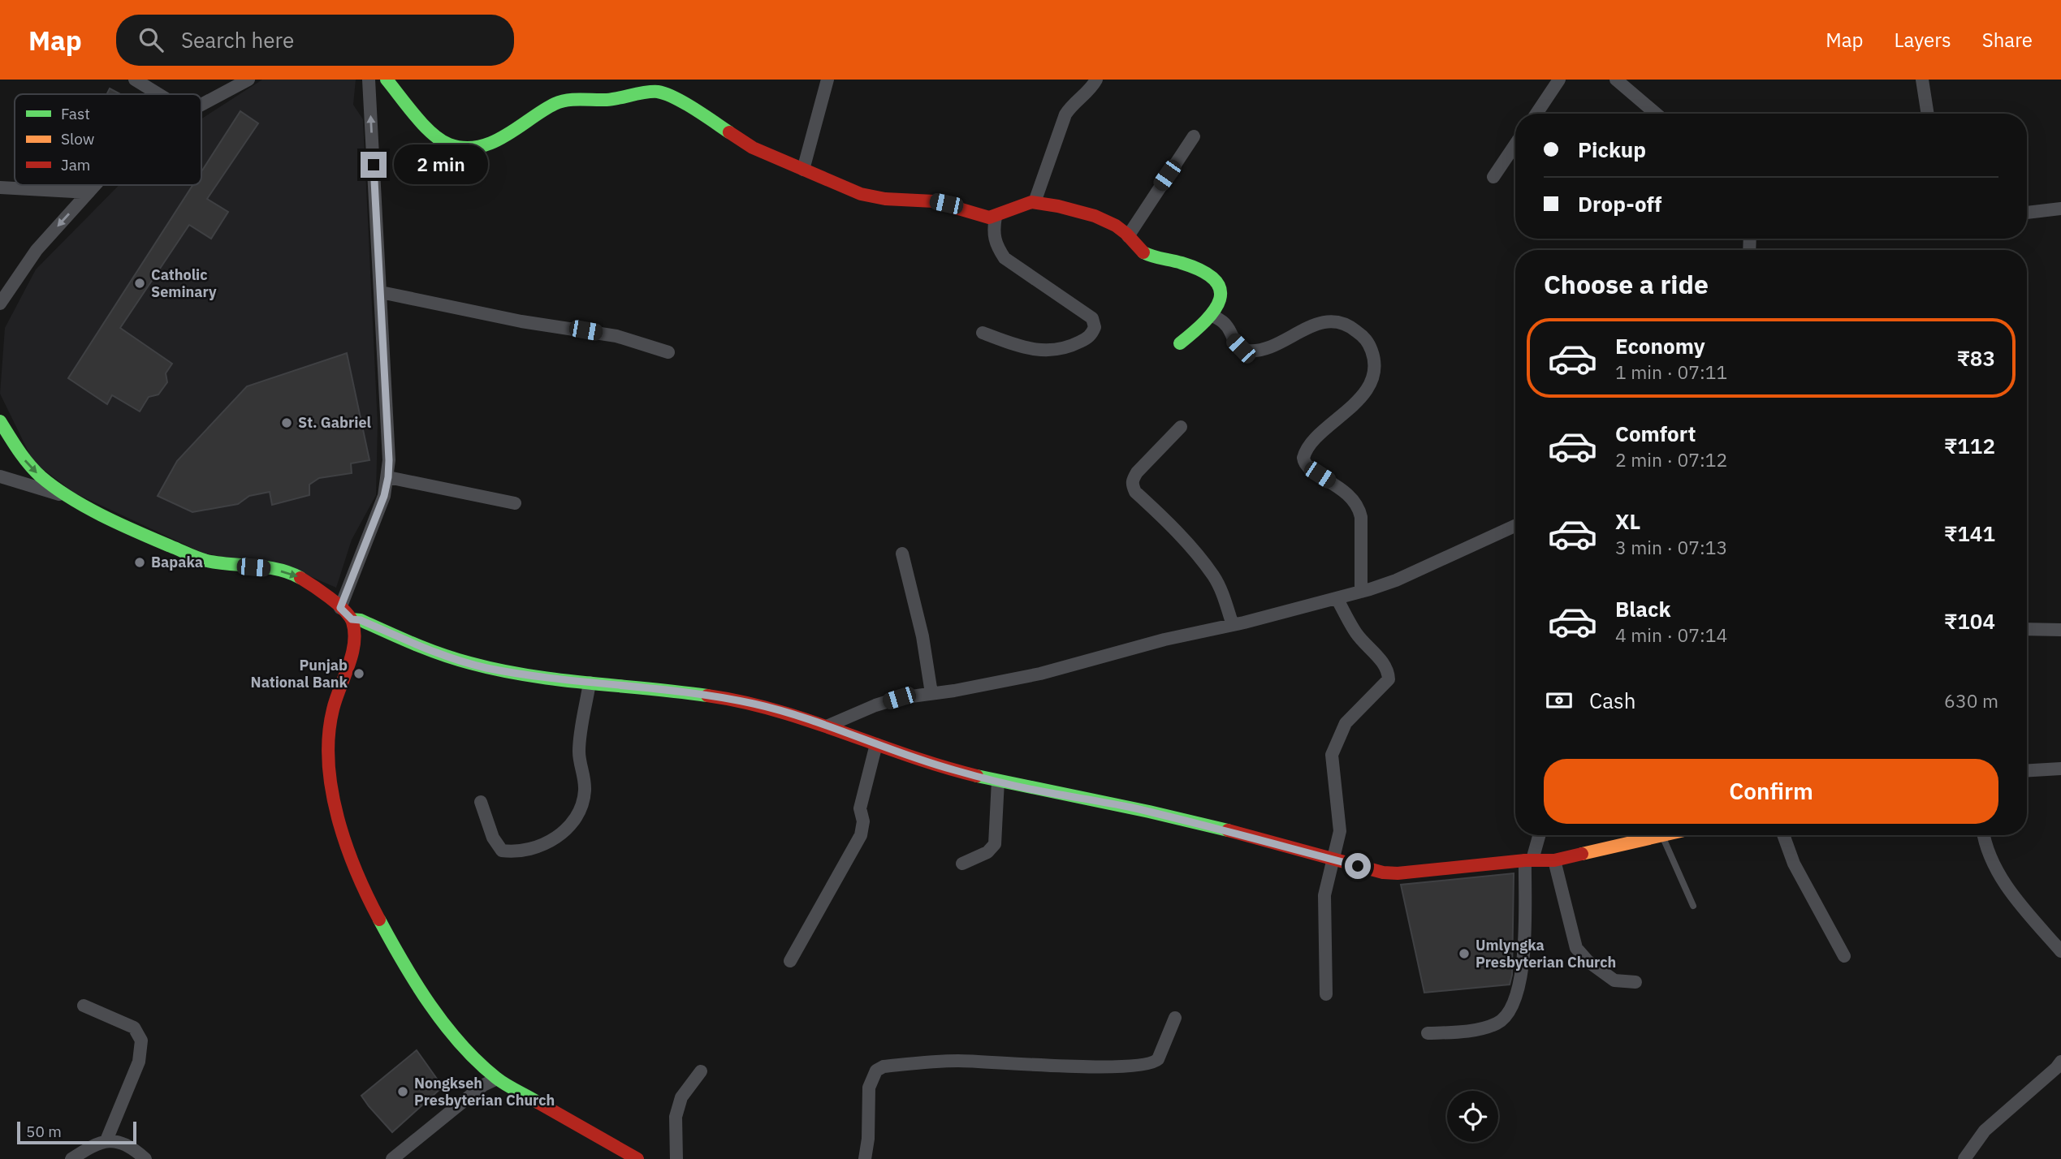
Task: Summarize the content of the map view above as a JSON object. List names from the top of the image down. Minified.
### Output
{"places":["Catholic Seminary","St. Gabriel","Bapaka","Punjab National Bank","Umlyngka Presbyterian Church","Nongkseh Presbyterian Church"],"legend":["Fast","Slow","Jam"],"scale_bar":"50 m","page":{"header":"Map","search":"Search here","nav":["Map","Layers","Share"],"banner":["Pickup","Drop-off"],"bubble":"2 min","heading":"Choose a ride","list":[{"name":"Economy","note":"1 min · 07:11","value":"₹83"},{"name":"Comfort","note":"2 min · 07:12","value":"₹112"},{"name":"XL","note":"3 min · 07:13","value":"₹141"},{"name":"Black","note":"4 min · 07:14","value":"₹104"}],"pay":["Cash","630 m"],"buttons":"Confirm","scale":"50 m"}}
